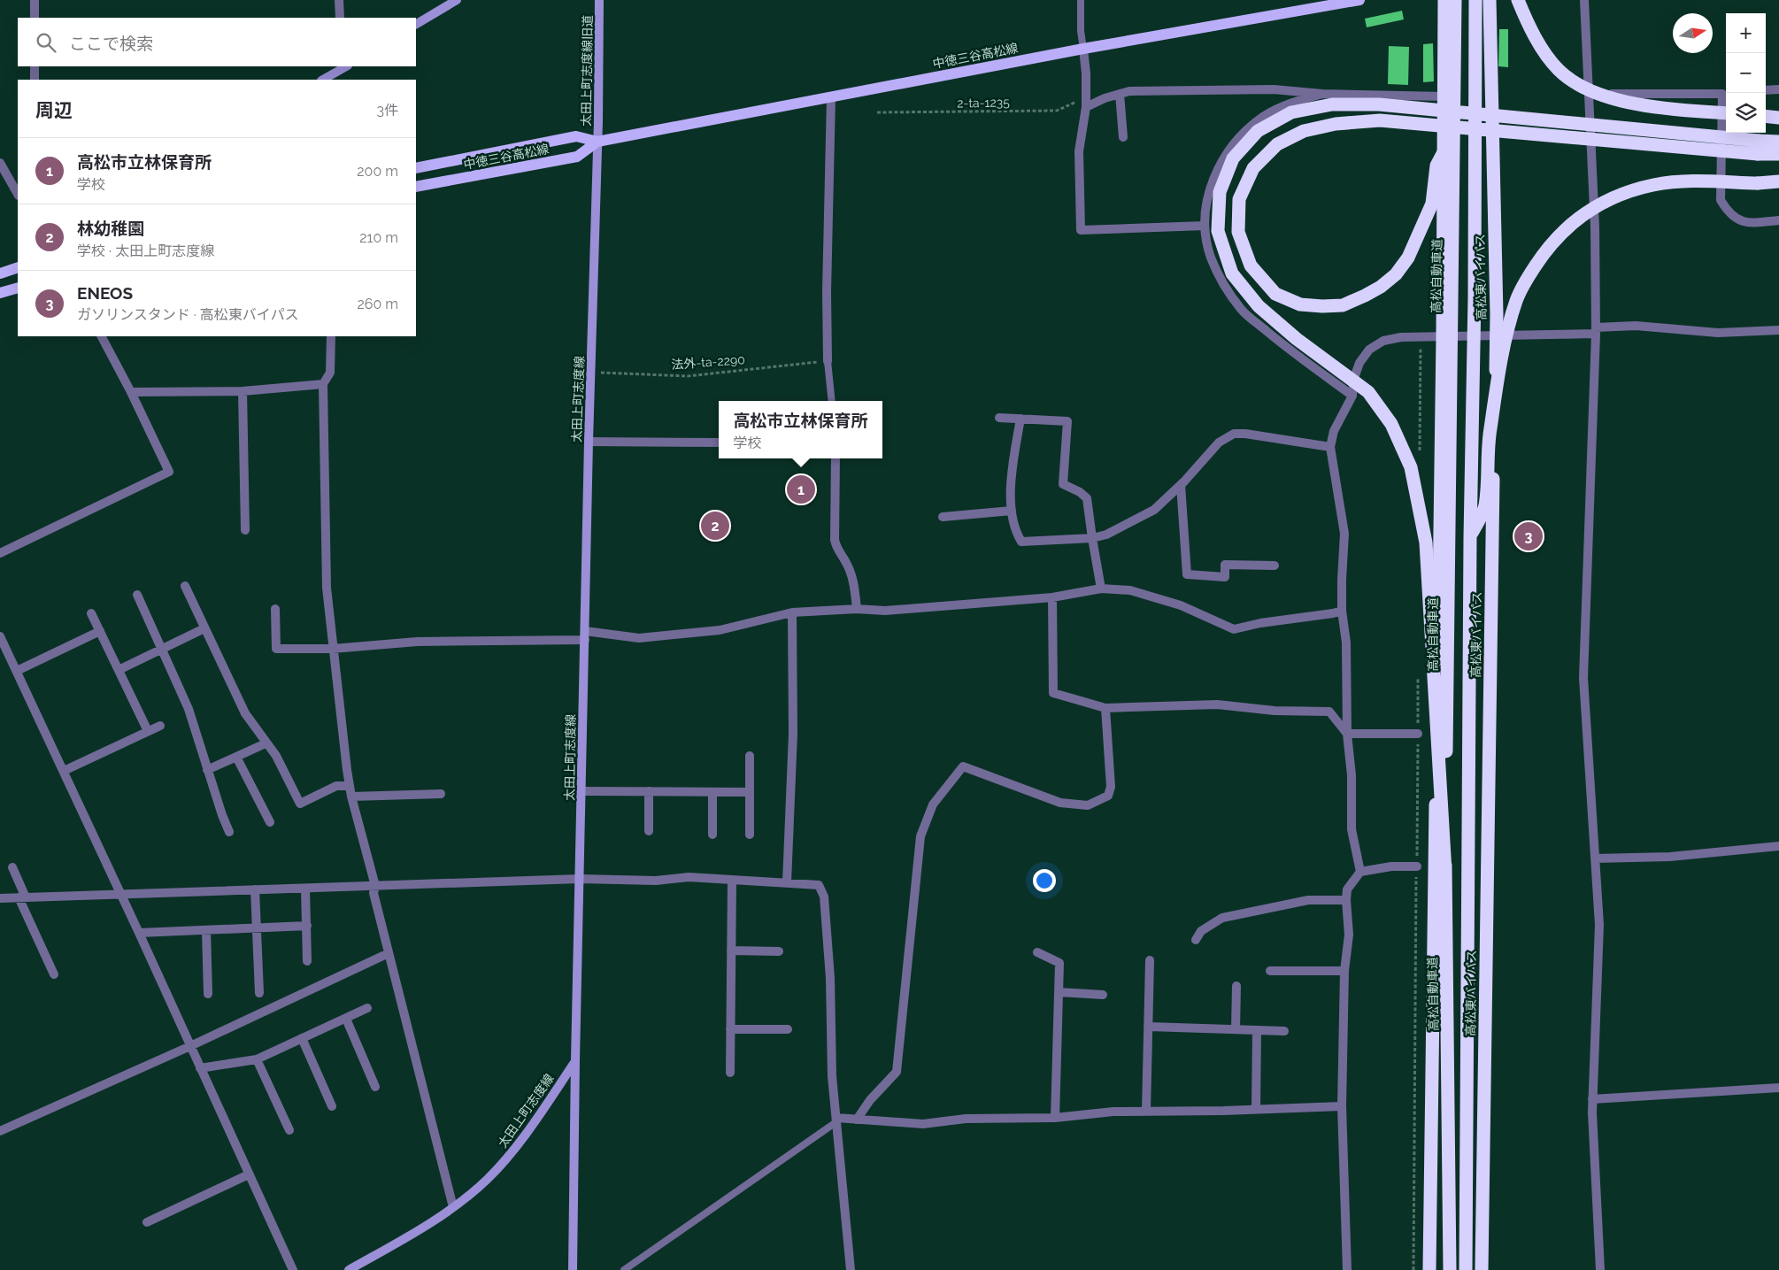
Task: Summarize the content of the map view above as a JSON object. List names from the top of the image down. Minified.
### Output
{"streets":{"highway":["高松自動車道","高松東バイパス"],"main road":["中徳三谷高松線","太田上町志度線旧道","太田上町志度線"],"path":["2-ta-1235","法外-ta-2290"]},"crossings":[["中徳三谷高松線","太田上町志度線旧道"],["中徳三谷高松線","太田上町志度線"],["太田上町志度線旧道","太田上町志度線"],["法外-ta-2290","太田上町志度線"]],"north":"right","page":{"map_buttons":["+","−"],"search":"ここで検索","heading":["周辺","3件"],"list":[{"mark":"1","name":"高松市立林保育所","note":"学校","value":"200 m"},{"mark":"2","name":"林幼稚園","note":"学校 · 太田上町志度線","value":"210 m"},{"mark":"3","name":"ENEOS","note":"ガソリンスタンド · 高松東バイパス","value":"260 m"}],"popup":["高松市立林保育所","学校"],"pins":["1","2","3"]}}
